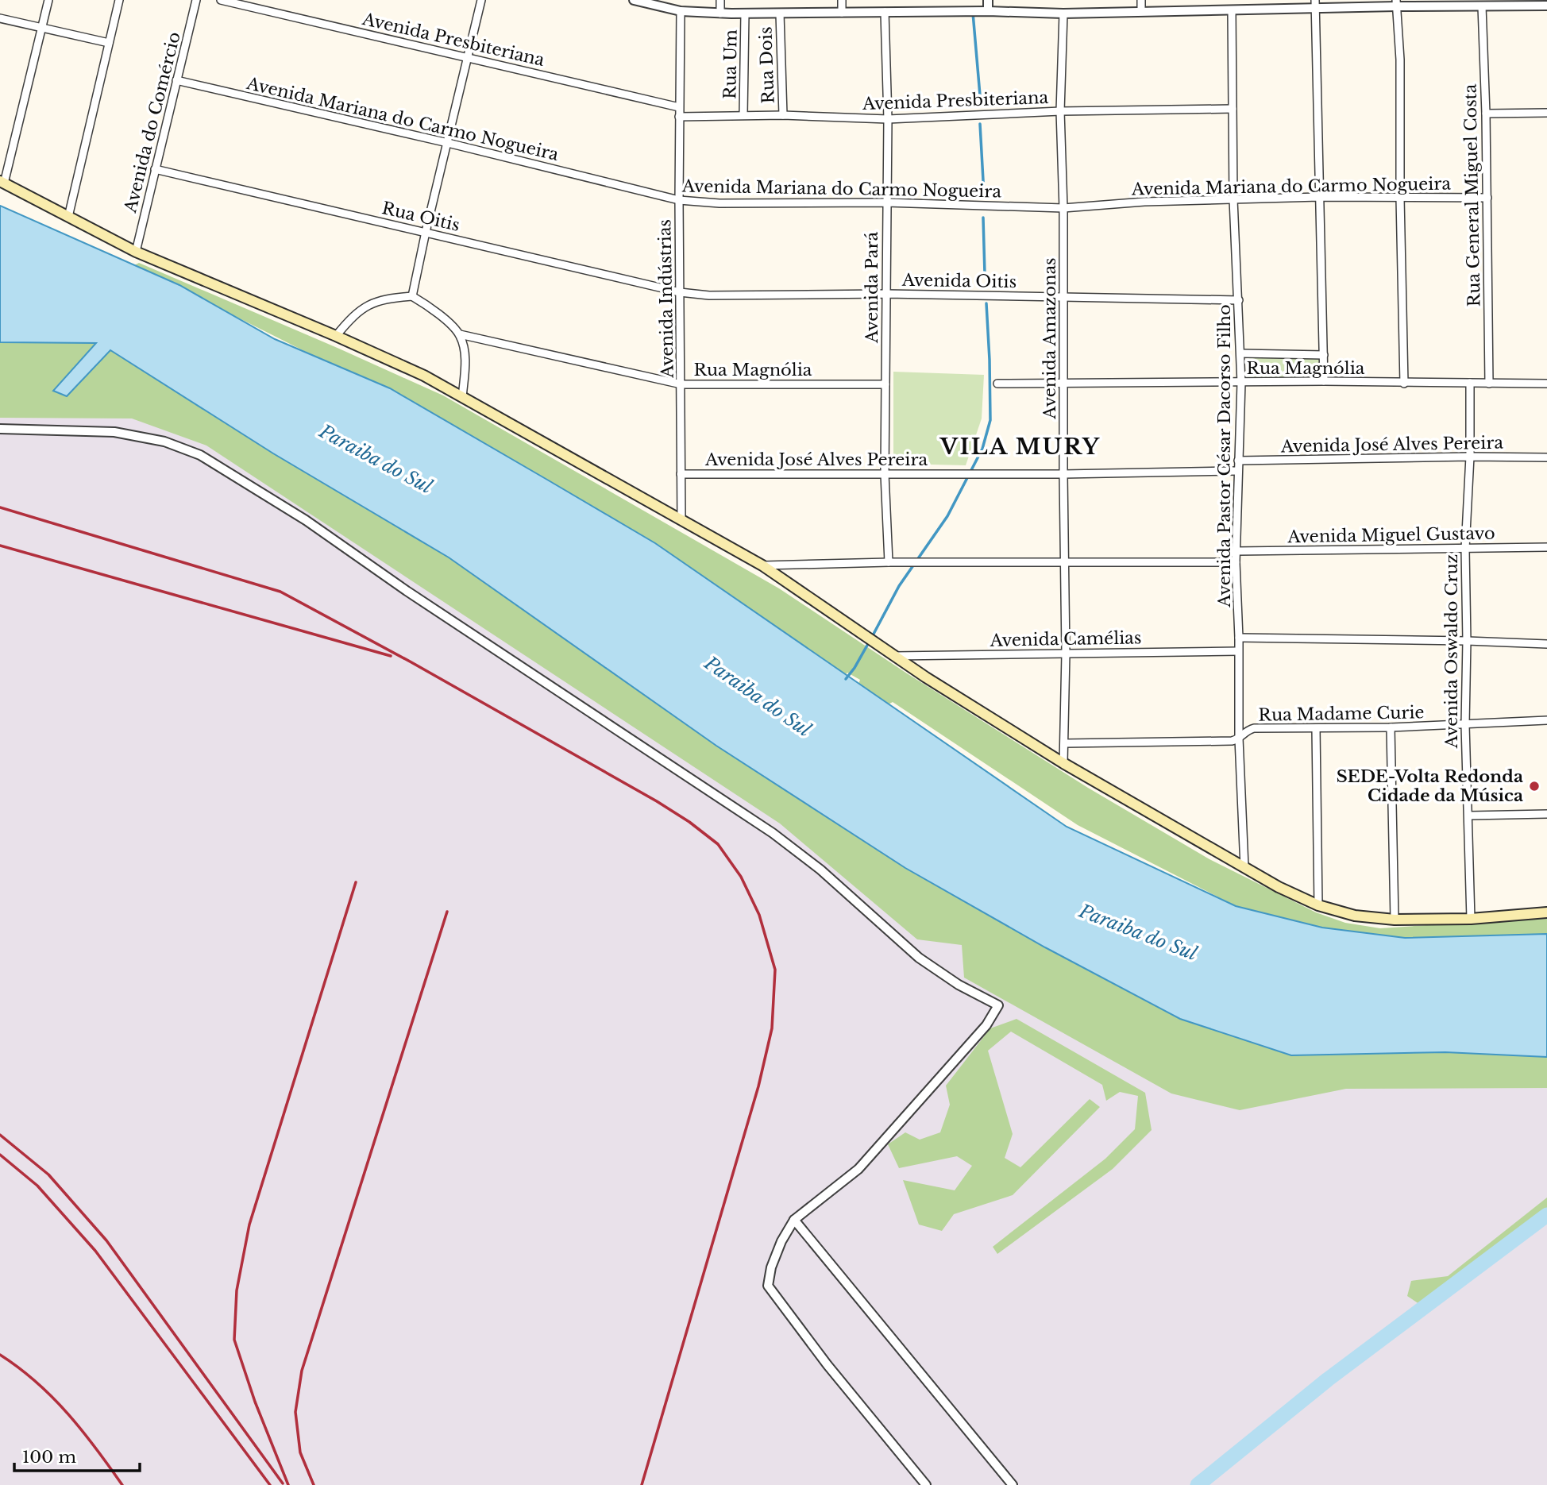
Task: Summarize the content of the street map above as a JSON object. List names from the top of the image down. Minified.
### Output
{"streets":{"street":["Avenida Presbiteriana","Rua Um","Rua Dois","Avenida Mariana do Carmo Nogueira","Avenida do Comércio","Rua General Miguel Costa","Rua Oitis","Avenida Oitis","Avenida Pará","Avenida Indústrias","Avenida Amazonas","Rua Magnólia","Avenida José Alves Pereira","Avenida Pastor César Dacorso Filho","Avenida Miguel Gustavo","Avenida Camélias","Avenida Oswaldo Cruz","Rua Madame Curie"]},"crossings":[["Avenida Presbiteriana","Rua Um"],["Avenida Presbiteriana","Rua Dois"],["Avenida Presbiteriana","Avenida Pará"],["Avenida Presbiteriana","Avenida Indústrias"],["Avenida Presbiteriana","Avenida Amazonas"],["Avenida Presbiteriana","Avenida Pastor César Dacorso Filho"],["Avenida Mariana do Carmo Nogueira","Avenida do Comércio"],["Avenida Mariana do Carmo Nogueira","Rua General Miguel Costa"],["Avenida Mariana do Carmo Nogueira","Avenida Pará"],["Avenida Mariana do Carmo Nogueira","Avenida Indústrias"],["Avenida Mariana do Carmo Nogueira","Avenida Amazonas"],["Avenida Mariana do Carmo Nogueira","Avenida Pastor César Dacorso Filho"],["Avenida do Comércio","Rua Oitis"],["Rua General Miguel Costa","Rua Magnólia"],["Rua Oitis","Avenida Oitis"],["Rua Oitis","Avenida Indústrias"],["Avenida Oitis","Avenida Pará"],["Avenida Oitis","Avenida Indústrias"],["Avenida Oitis","Avenida Amazonas"],["Avenida Oitis","Avenida Pastor César Dacorso Filho"],["Avenida Pará","Rua Magnólia"],["Avenida Pará","Avenida José Alves Pereira"],["Avenida Indústrias","Rua Magnólia"],["Avenida Indústrias","Avenida José Alves Pereira"],["Avenida Amazonas","Rua Magnólia"],["Avenida Amazonas","Avenida José Alves Pereira"],["Avenida Amazonas","Avenida Camélias"],["Avenida Amazonas","Rua Madame Curie"],["Rua Magnólia","Avenida Pastor César Dacorso Filho"],["Rua Magnólia","Avenida Oswaldo Cruz"],["Avenida José Alves Pereira","Avenida Pastor César Dacorso Filho"],["Avenida José Alves Pereira","Avenida Oswaldo Cruz"],["Avenida Pastor César Dacorso Filho","Avenida Miguel Gustavo"],["Avenida Pastor César Dacorso Filho","Avenida Camélias"],["Avenida Pastor César Dacorso Filho","Rua Madame Curie"],["Avenida Miguel Gustavo","Avenida Oswaldo Cruz"],["Avenida Oswaldo Cruz","Rua Madame Curie"]],"districts":["VILA MURY"],"water":["Paraiba do Sul"],"places":["SEDE-Volta Redonda Cidade da Música"],"scale_bar":"100 m"}
